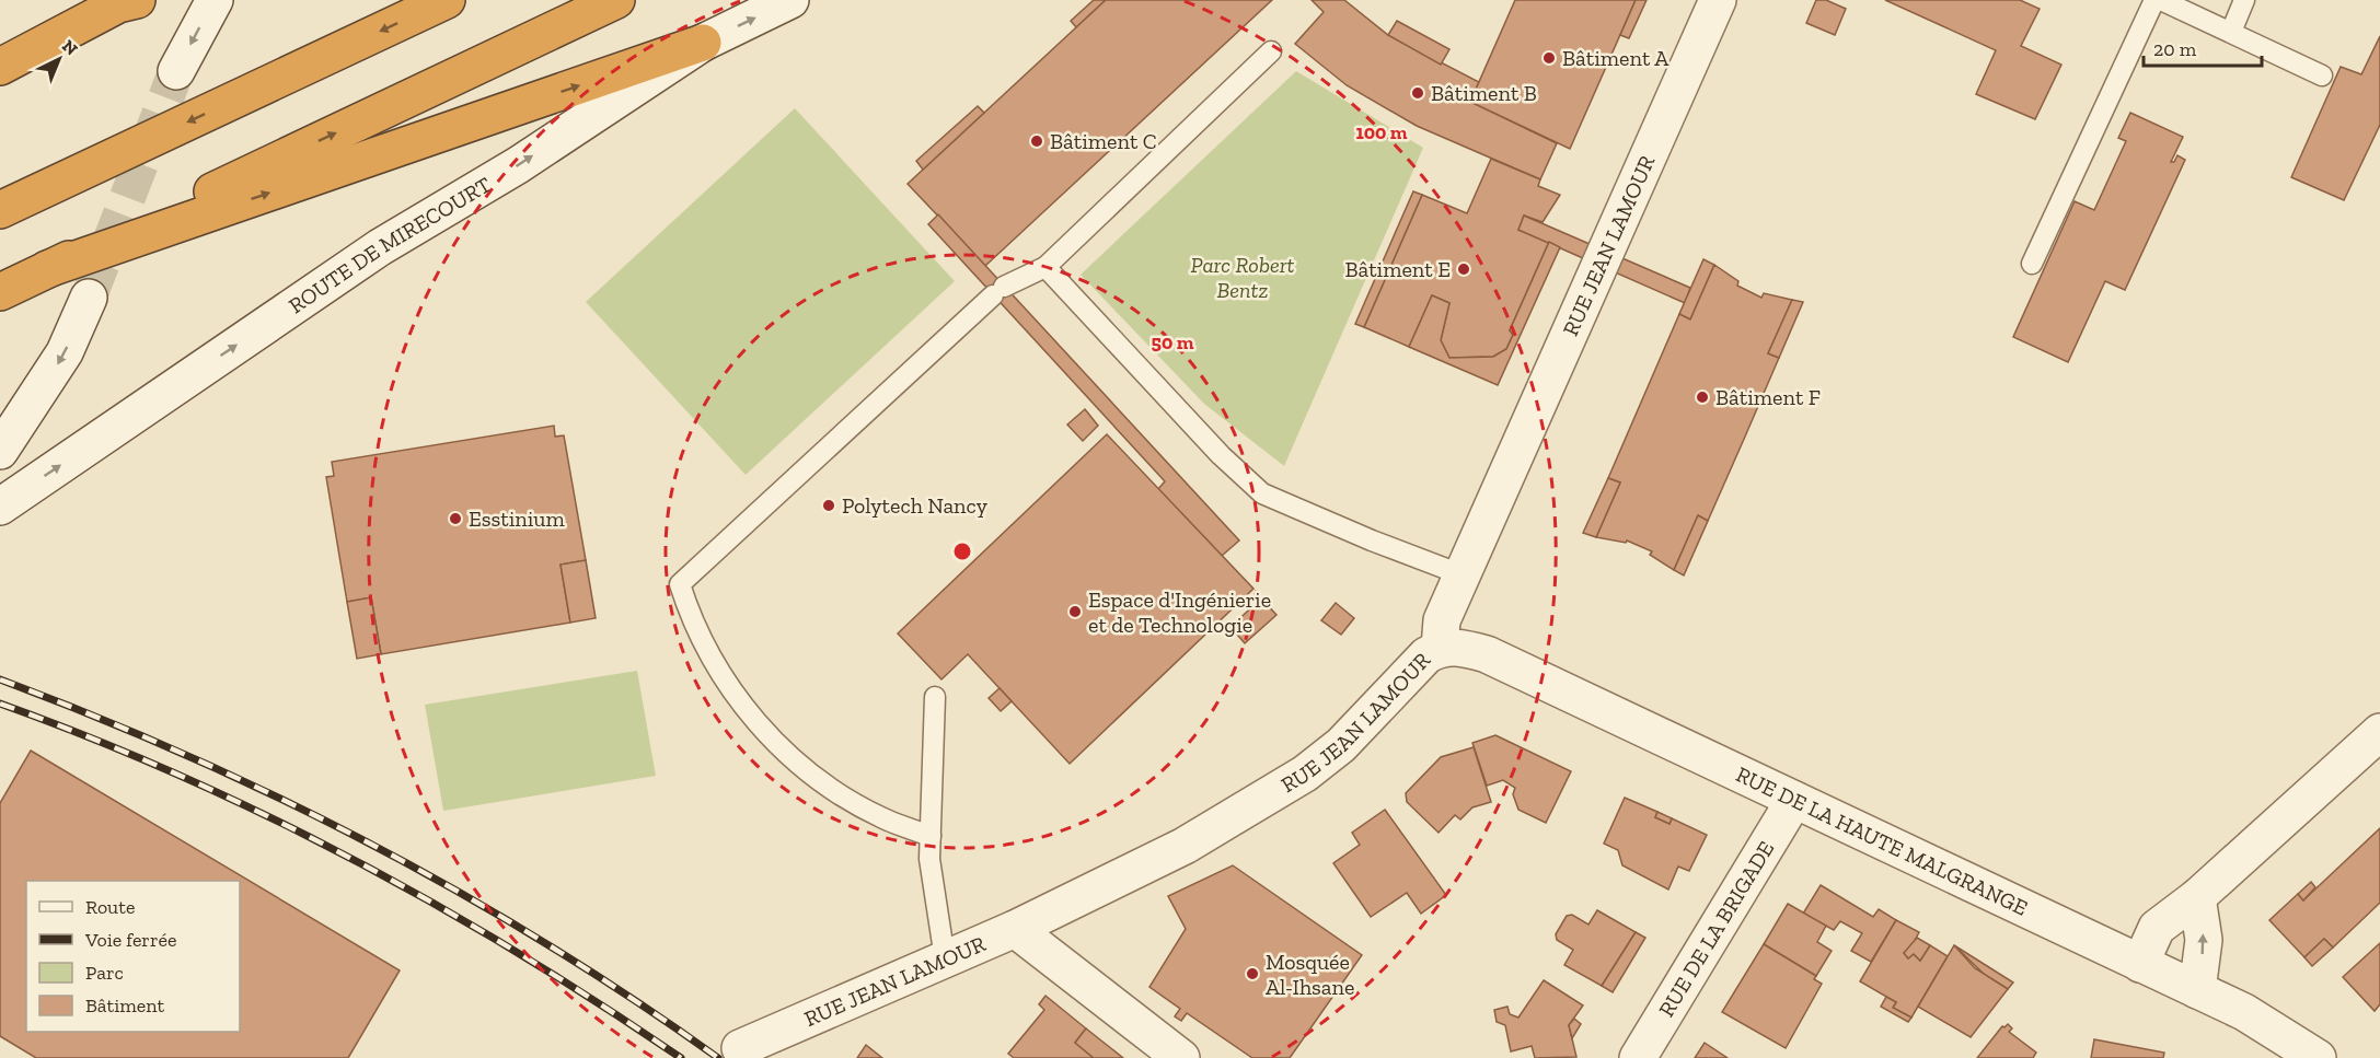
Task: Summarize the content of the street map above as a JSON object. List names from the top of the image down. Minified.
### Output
{"streets":{"street":["ROUTE DE MIRECOURT","RUE JEAN LAMOUR","RUE DE LA HAUTE MALGRANGE","RUE DE LA BRIGADE"]},"crossings":[["RUE JEAN LAMOUR","RUE DE LA HAUTE MALGRANGE"],["RUE DE LA HAUTE MALGRANGE","RUE DE LA BRIGADE"]],"one_way":["ROUTE DE MIRECOURT"],"parks":["Parc Robert Bentz"],"places":["Bâtiment A","Bâtiment B","Bâtiment C","Bâtiment E","Bâtiment F","Polytech Nancy","Esstinium","Espace d'Ingénierie et de Technologie","Mosquée Al-Ihsane"],"legend":["Route","Voie ferrée","Parc","Bâtiment"],"scale_bar":"20 m","north":"top right","rings":["100 m","50 m"]}
